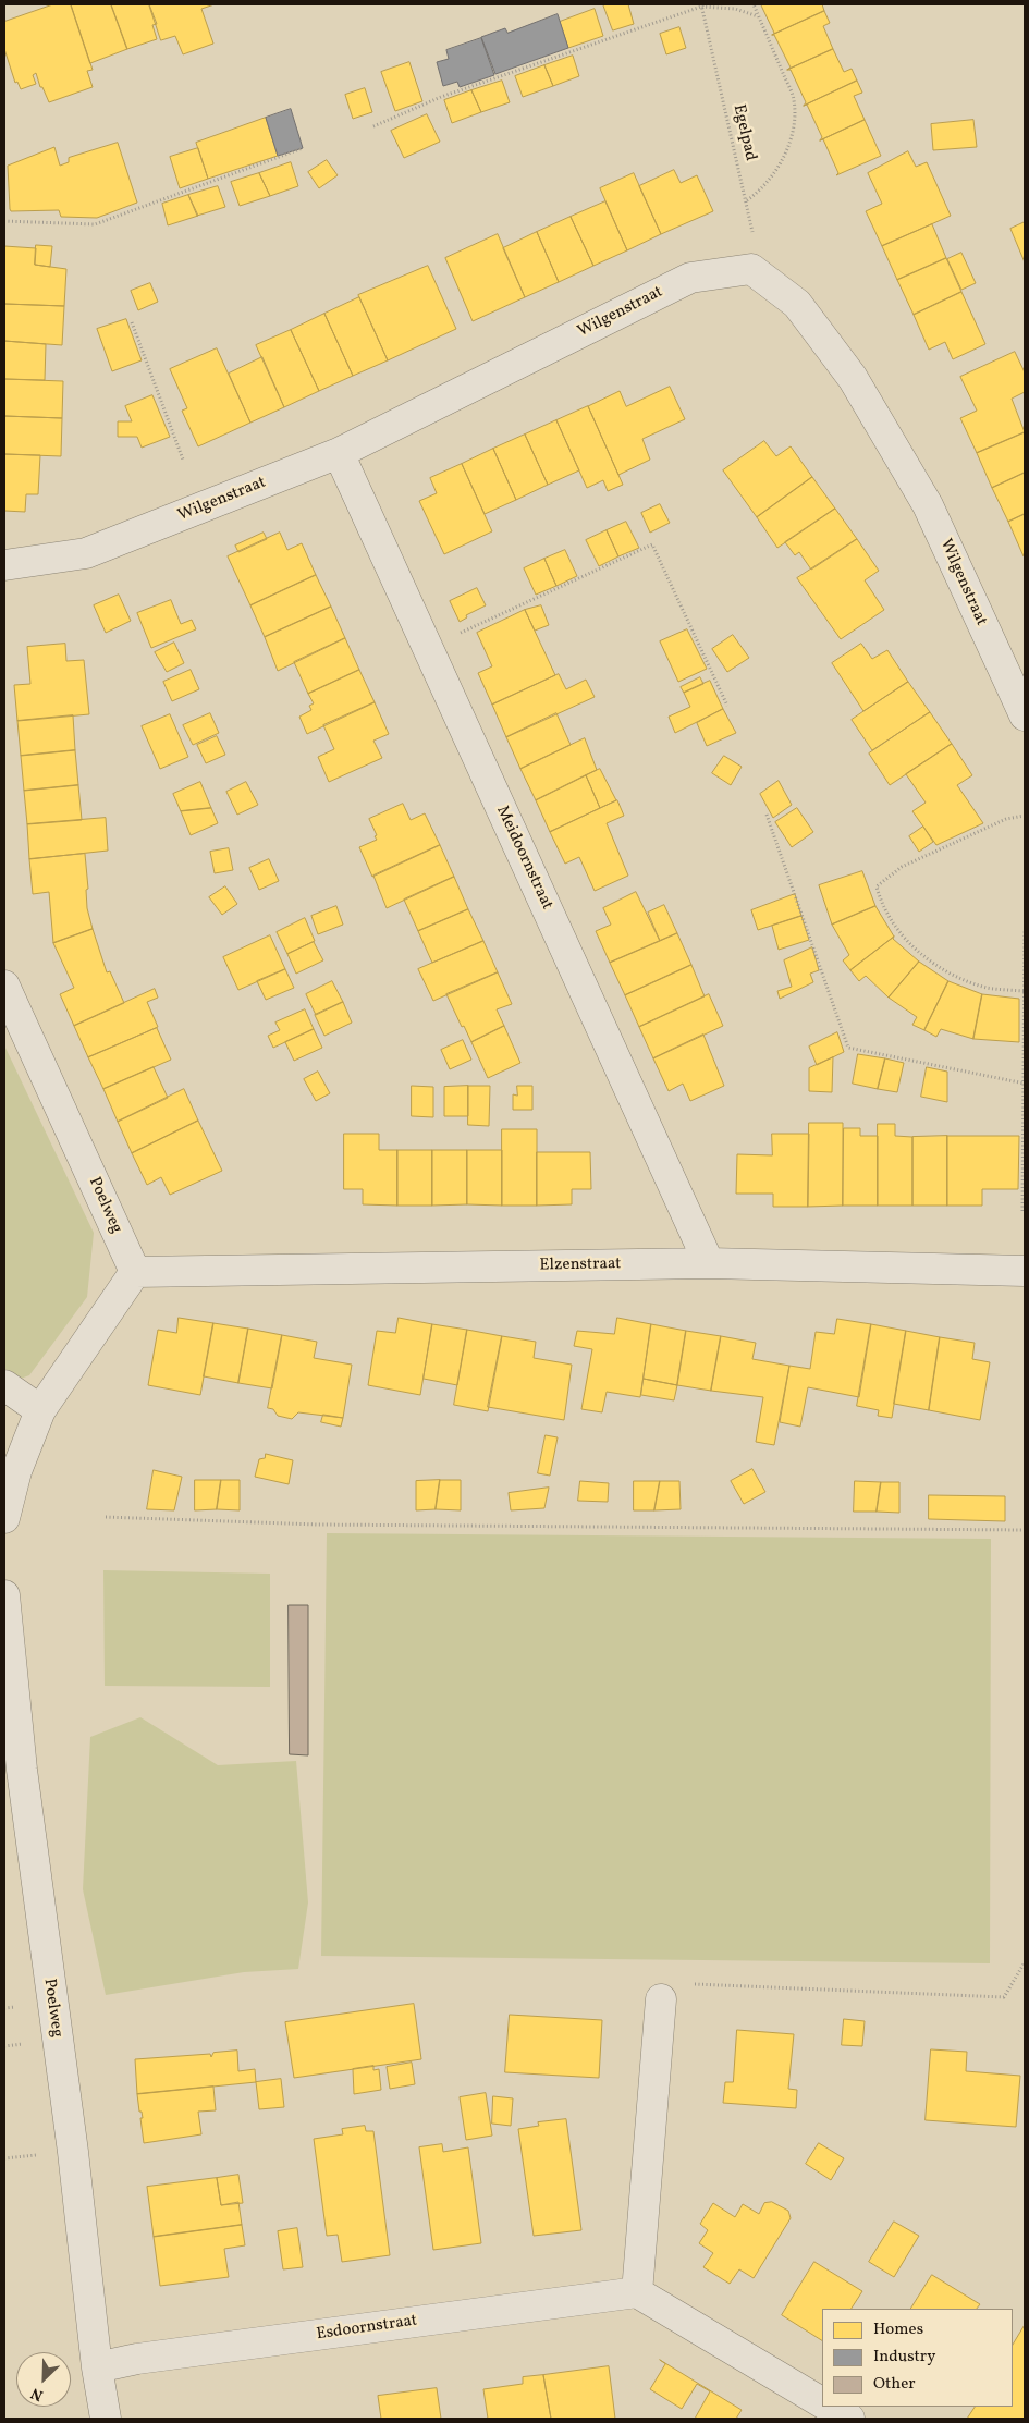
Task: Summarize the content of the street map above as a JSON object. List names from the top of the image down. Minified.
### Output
{"streets":{"street":["Wilgenstraat","Meidoornstraat","Poelweg","Elzenstraat","Esdoornstraat"],"path":["Egelpad"]},"crossings":[["Egelpad","Wilgenstraat"],["Wilgenstraat","Meidoornstraat"],["Meidoornstraat","Elzenstraat"],["Poelweg","Elzenstraat"],["Poelweg","Esdoornstraat"]],"legend":["Homes","Industry","Other"],"north":"bottom left"}
